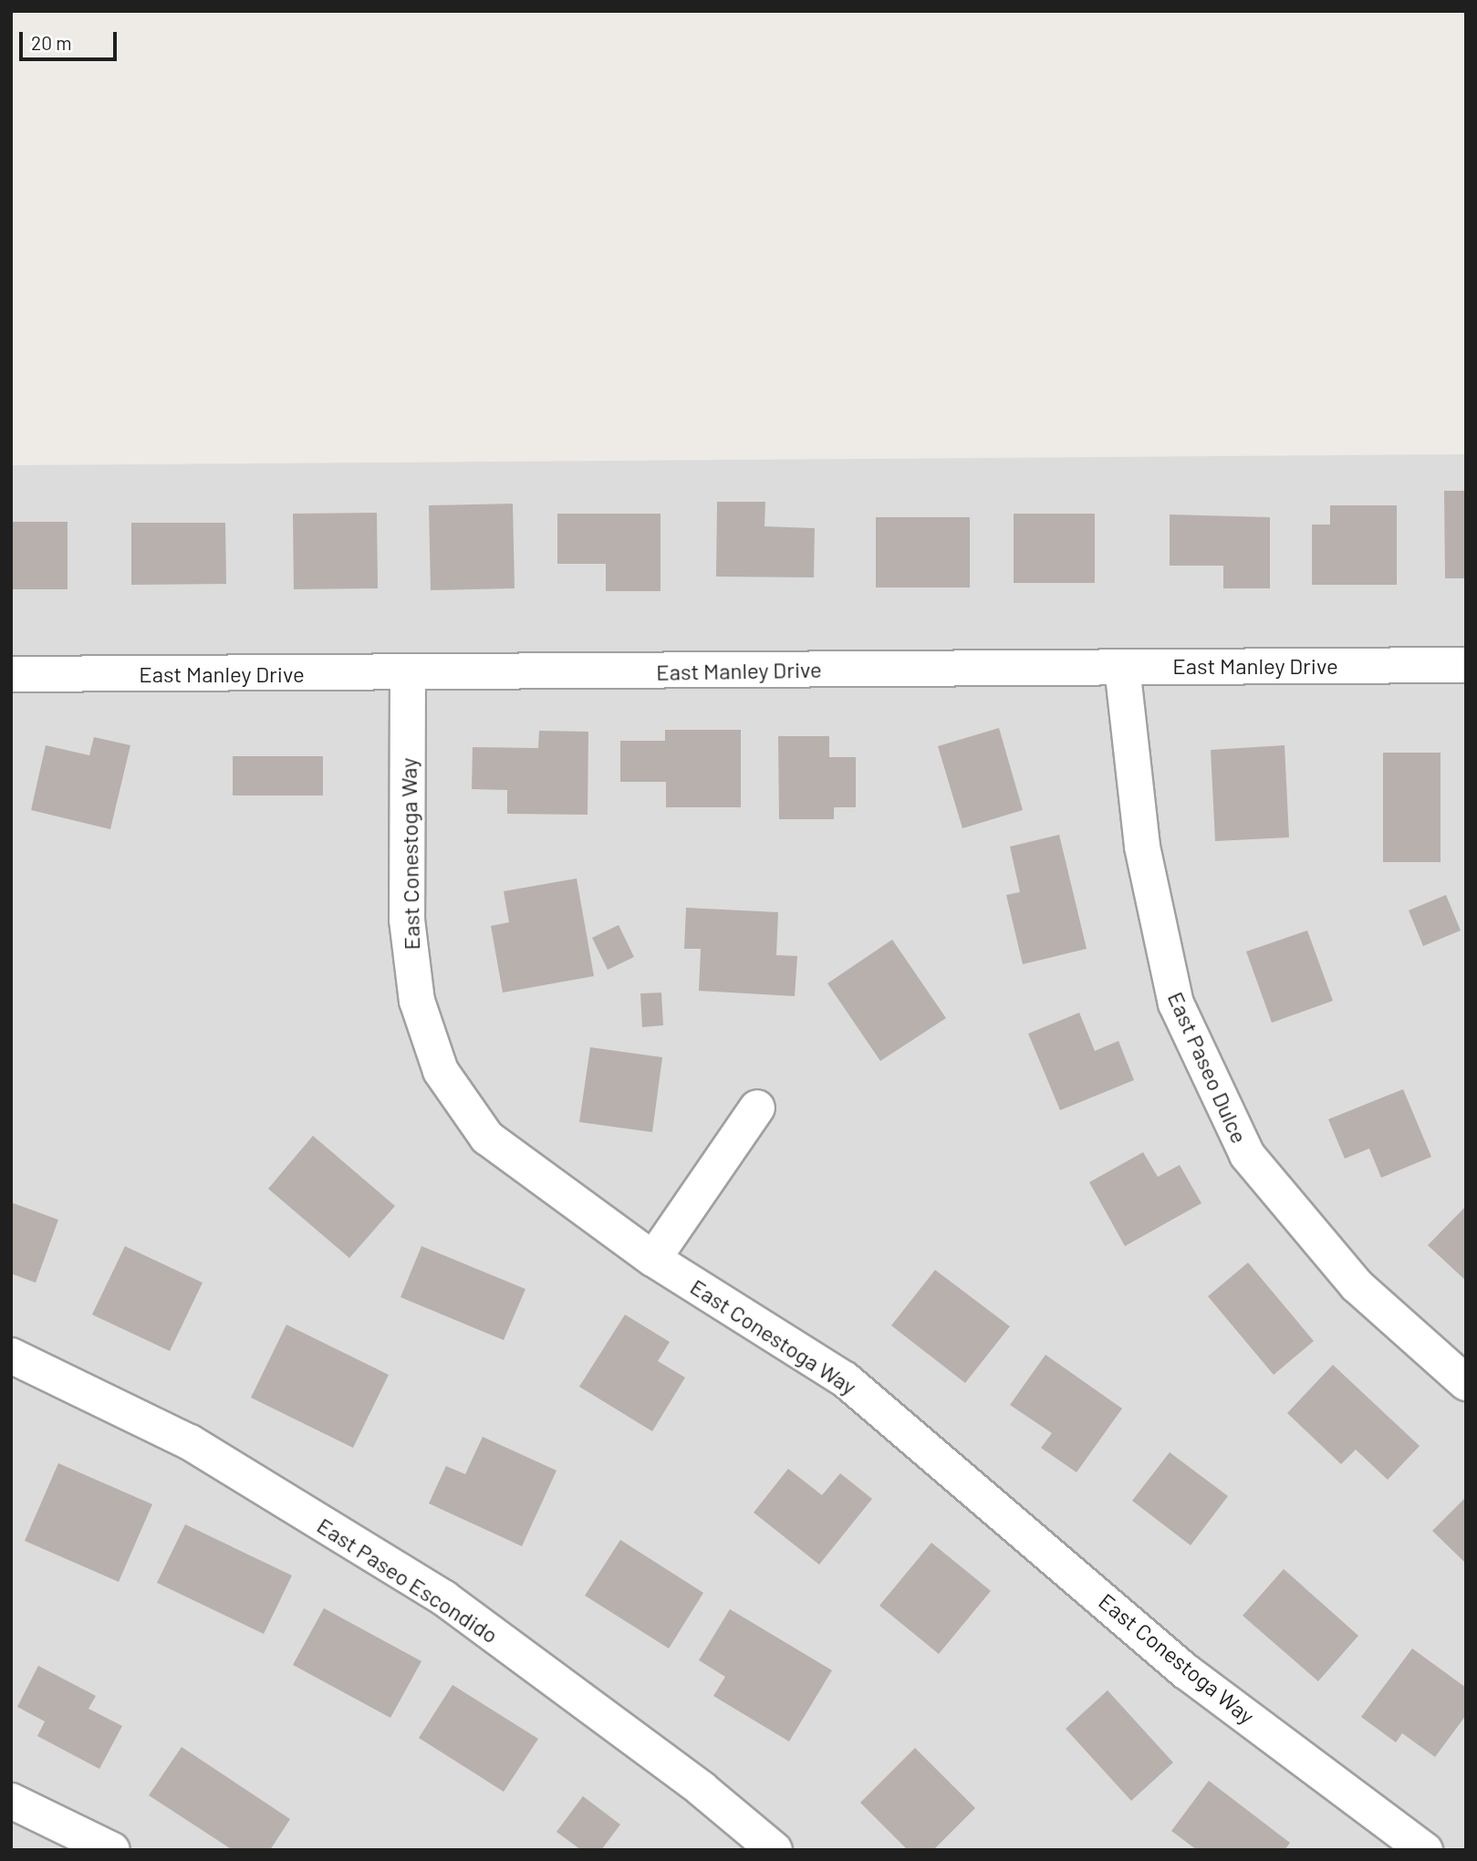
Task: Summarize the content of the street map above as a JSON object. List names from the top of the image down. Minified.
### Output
{"streets":{"street":["East Manley Drive","East Conestoga Way","East Paseo Dulce","East Paseo Escondido"]},"crossings":[["East Manley Drive","East Conestoga Way"],["East Manley Drive","East Paseo Dulce"]],"scale_bar":"20 m"}
